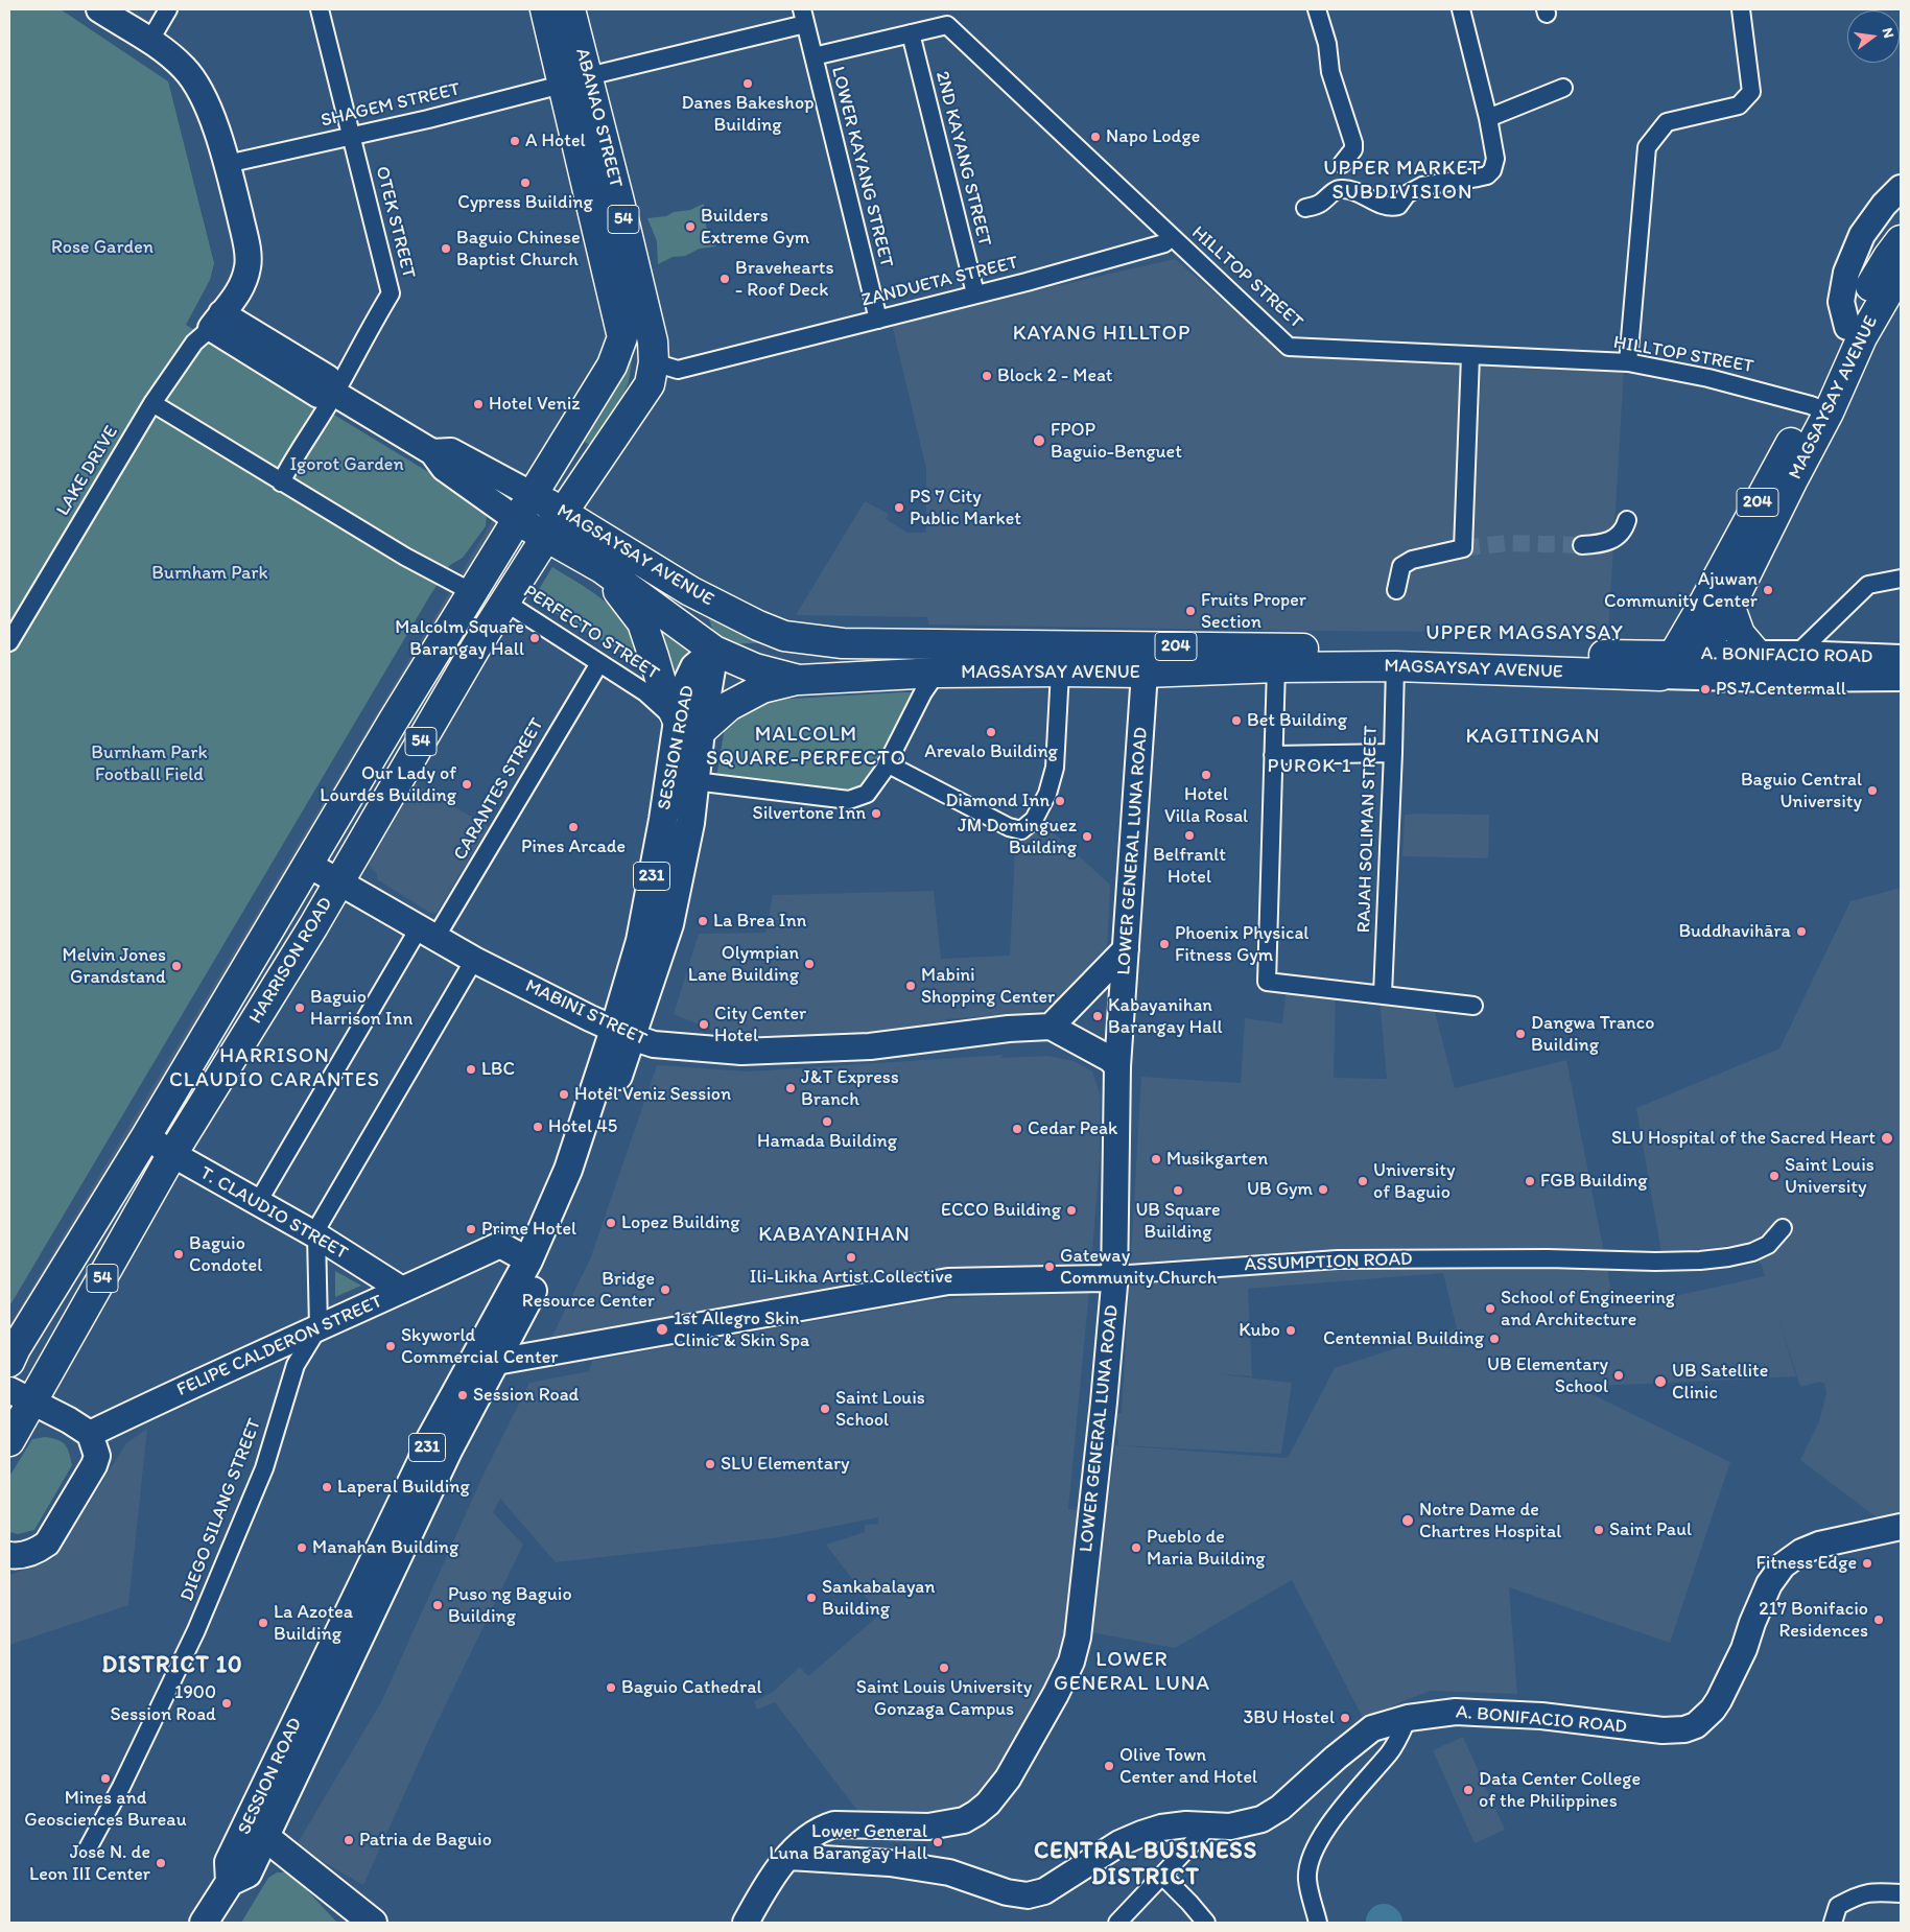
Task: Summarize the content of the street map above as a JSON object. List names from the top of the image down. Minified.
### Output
{"streets":{"highway":["ABANAO STREET","54","MAGSAYSAY AVENUE","204","HARRISON ROAD"],"main road":["SESSION ROAD","231"],"street":["SHAGEM STREET","2ND KAYANG STREET","LOWER KAYANG STREET","OTEK STREET","HILLTOP STREET","ZANDUETA STREET","LAKE DRIVE","PERFECTO STREET","A. BONIFACIO ROAD","CARANTES STREET","RAJAH SOLIMAN STREET","LOWER GENERAL LUNA ROAD","MABINI STREET","T. CLAUDIO STREET","ASSUMPTION ROAD","FELIPE CALDERON STREET","DIEGO SILANG STREET"]},"crossings":[["SHAGEM STREET","ABANAO STREET"],["SHAGEM STREET","LOWER KAYANG STREET"],["SHAGEM STREET","OTEK STREET"],["ABANAO STREET","ZANDUETA STREET"],["ABANAO STREET","MAGSAYSAY AVENUE"],["ABANAO STREET","HARRISON ROAD"],["2ND KAYANG STREET","HILLTOP STREET"],["2ND KAYANG STREET","ZANDUETA STREET"],["LOWER KAYANG STREET","HILLTOP STREET"],["LOWER KAYANG STREET","ZANDUETA STREET"],["HILLTOP STREET","ZANDUETA STREET"],["HILLTOP STREET","MAGSAYSAY AVENUE"],["MAGSAYSAY AVENUE","A. BONIFACIO ROAD"],["MAGSAYSAY AVENUE","SESSION ROAD"],["MAGSAYSAY AVENUE","RAJAH SOLIMAN STREET"],["MAGSAYSAY AVENUE","LOWER GENERAL LUNA ROAD"],["MAGSAYSAY AVENUE","HARRISON ROAD"],["PERFECTO STREET","SESSION ROAD"],["PERFECTO STREET","CARANTES STREET"],["PERFECTO STREET","HARRISON ROAD"],["A. BONIFACIO ROAD","LOWER GENERAL LUNA ROAD"],["SESSION ROAD","MABINI STREET"],["SESSION ROAD","ASSUMPTION ROAD"],["SESSION ROAD","FELIPE CALDERON STREET"],["CARANTES STREET","MABINI STREET"],["CARANTES STREET","T. CLAUDIO STREET"],["LOWER GENERAL LUNA ROAD","ASSUMPTION ROAD"],["HARRISON ROAD","MABINI STREET"],["HARRISON ROAD","T. CLAUDIO STREET"],["T. CLAUDIO STREET","FELIPE CALDERON STREET"],["FELIPE CALDERON STREET","DIEGO SILANG STREET"]],"districts":["UPPER MARKET SUBDIVISION","KAYANG HILLTOP","UPPER MAGSAYSAY","MALCOLM SQUARE-PERFECTO","KAGITINGAN","PUROK 1","HARRISON CLAUDIO CARANTES","KABAYANIHAN","LOWER GENERAL LUNA","DISTRICT 10","CENTRAL BUSINESS DISTRICT"],"parks":["Rose Garden","Igorot Garden","Burnham Park","Burnham Park Football Field"],"places":["Danes Bakeshop Building","Napo Lodge","A Hotel","Cypress Building","Builders Extreme Gym","Baguio Chinese Baptist Church","Bravehearts - Roof Deck","Block 2 - Meat","Hotel Veniz","FPOP Baguio-Benguet","PS 7 City Public Market","Ajuwan Community Center","Fruits Proper Section","Malcolm Square Barangay Hall","PS 7 Centermall","Bet Building","Arevalo Building","Hotel Villa Rosal","Our Lady of Lourdes Building","Baguio Central University","Diamond Inn","Silvertone Inn","Pines Arcade","Belfranlt Hotel","JM Dominguez Building","La Brea Inn","Buddhavihāra","Phoenix Physical Fitness Gym","Olympian Lane Building","Melvin Jones Grandstand","Mabini Shopping Center","Baguio Harrison Inn","Kabayanihan Barangay Hall","City Center Hotel","Dangwa Tranco Building","LBC","J&T Express Branch","Hotel Veniz Session","Hamada Building","Hotel 45","Cedar Peak","SLU Hospital of the Sacred Heart","Musikgarten","Saint Louis University","University of Baguio","FGB Building","UB Gym","UB Square Building","ECCO Building","Lopez Building","Prime Hotel","Baguio Condotel","Ili-Likha Artist Collective","Gateway Community Church","Bridge Resource Center","School of Engineering and Architecture","1st Allegro Skin Clinic & Skin Spa","Kubo","Centennial Building","Skyworld Commercial Center","UB Elementary School","UB Satellite Clinic","Session Road","Saint Louis School","SLU Elementary","Laperal Building","Notre Dame de Chartres Hospital","Saint Paul","Manahan Building","Pueblo de Maria Building","Fitness Edge","Sankabalayan Building","Puso ng Baguio Building","217 Bonifacio Residences","La Azotea Building","Saint Louis University Gonzaga Campus","Baguio Cathedral","1900 Session Road","3BU Hostel","Olive Town Center and Hotel","Mines and Geosciences Bureau","Data Center College of the Philippines","Patria de Baguio","Lower General Luna Barangay Hall","Jose N. de Leon III Center"],"north":"right"}
